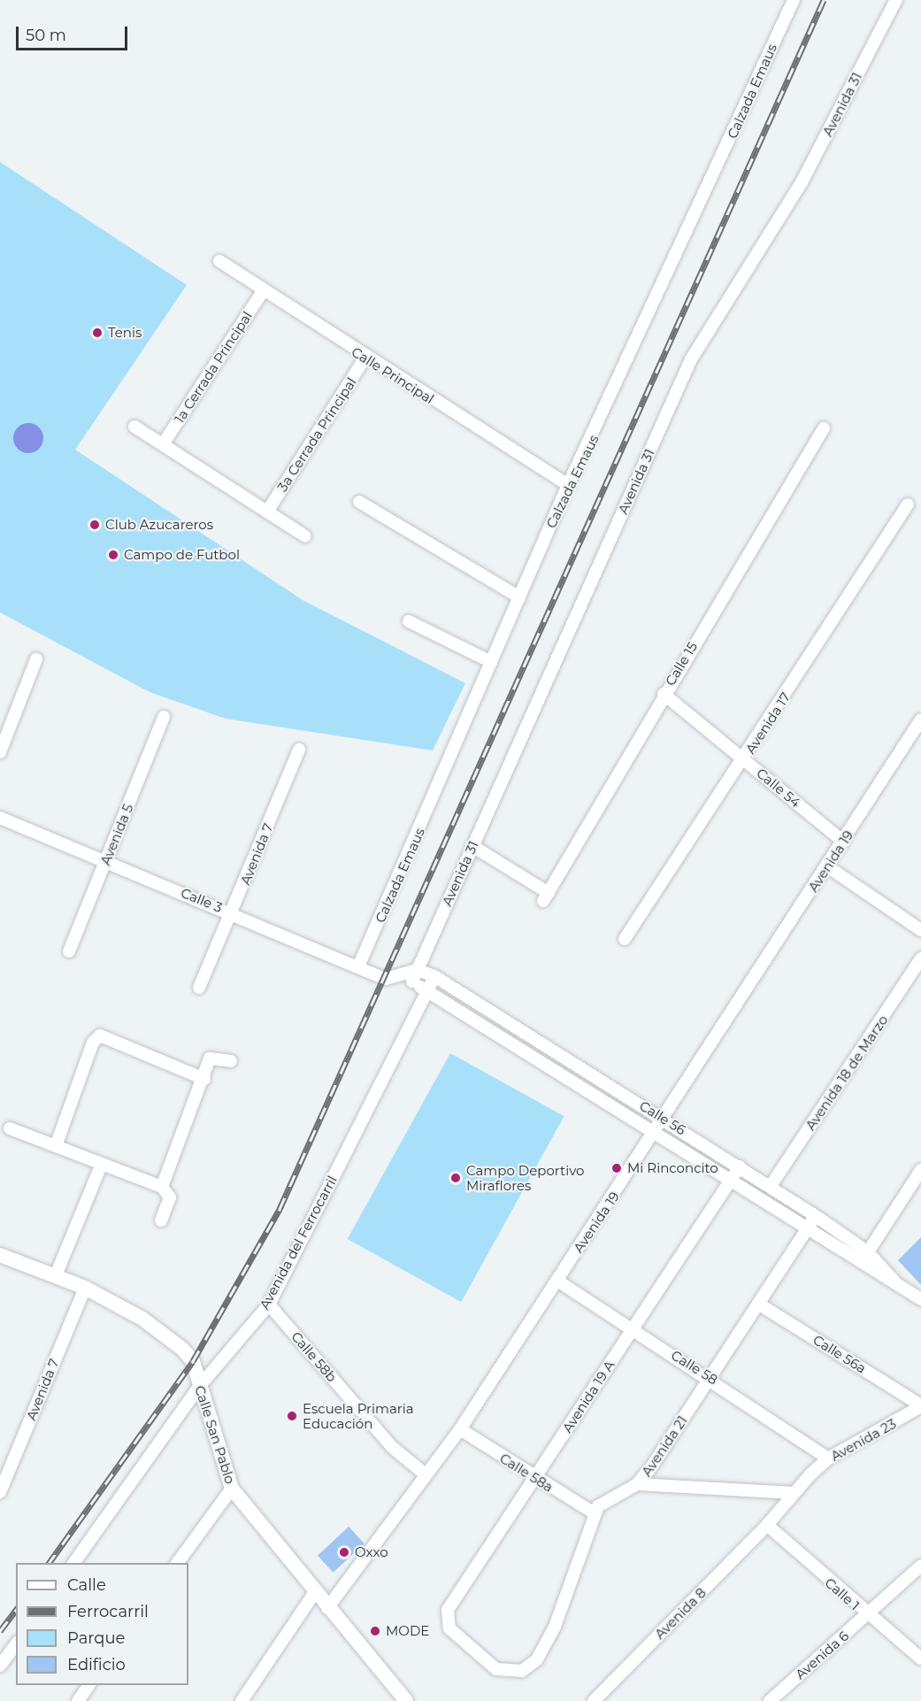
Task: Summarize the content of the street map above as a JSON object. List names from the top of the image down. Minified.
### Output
{"streets":{"street":["Calzada Emaus","Avenida 31","1a Cerrada Principal","Calle Principal","3a Cerrada Principal","Calle 15","Avenida 17","Calle 54","Avenida 5","Avenida 7","Avenida 19","Calle 3","Avenida 18 de Marzo","Calle 56","Avenida del Ferrocarril","Calle 56a","Calle 58b","Calle 58","Avenida 19 A","Calle San Pablo","Avenida 23","Avenida 21","Calle 58a","Calle 1","Avenida 8","Avenida 6"]},"crossings":[["Calzada Emaus","Calle Principal"],["Calzada Emaus","Calle 3"],["Avenida 31","Calle 15"],["Avenida 31","Calle 3"],["Avenida 31","Calle 56"],["1a Cerrada Principal","Calle Principal"],["Calle Principal","3a Cerrada Principal"],["Calle 15","Calle 54"],["Avenida 17","Calle 54"],["Calle 54","Avenida 19"],["Avenida 5","Calle 3"],["Avenida 7","Calle 3"],["Avenida 7","Calle San Pablo"],["Avenida 19","Calle 56"],["Avenida 19","Calle 58b"],["Avenida 19","Calle 58"],["Avenida 19","Calle San Pablo"],["Avenida 19","Calle 58a"],["Calle 3","Calle 56"],["Avenida 18 de Marzo","Calle 56"],["Calle 56","Avenida del Ferrocarril"],["Calle 56","Avenida 19 A"],["Calle 56","Avenida 21"],["Avenida del Ferrocarril","Calle 58b"],["Avenida del Ferrocarril","Calle San Pablo"],["Calle 56a","Avenida 23"],["Calle 56a","Avenida 21"],["Calle 58","Avenida 19 A"],["Calle 58","Avenida 23"],["Calle 58","Avenida 21"],["Avenida 19 A","Avenida 21"],["Avenida 19 A","Calle 58a"],["Avenida 23","Calle 1"],["Avenida 23","Avenida 8"],["Avenida 21","Calle 58a"],["Calle 1","Avenida 8"],["Calle 1","Avenida 6"]],"places":["Tenis","Club Azucareros","Campo de Futbol","Mi Rinconcito","Campo Deportivo Miraflores","Escuela Primaria Educación","Oxxo","MODE"],"legend":["Calle","Ferrocarril","Parque","Edificio"],"scale_bar":"50 m"}
